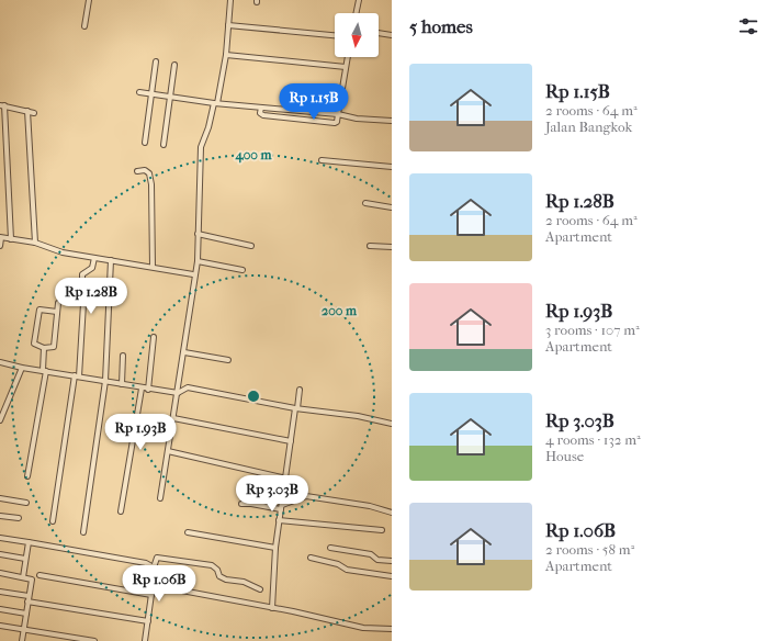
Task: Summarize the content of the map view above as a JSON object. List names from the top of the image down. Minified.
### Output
{"north":"bottom","page":{"heading":"5 homes","list":[{"name":"Rp 1.15B","note":"2 rooms · 64 m² · Jalan Bangkok"},{"name":"Rp 1.28B","note":"2 rooms · 64 m² · Apartment"},{"name":"Rp 1.93B","note":"3 rooms · 107 m² · Apartment"},{"name":"Rp 3.03B","note":"4 rooms · 132 m² · House"},{"name":"Rp 1.06B","note":"2 rooms · 58 m² · Apartment"}],"price":["Rp 1.15B","Rp 1.28B","Rp 1.93B","Rp 3.03B","Rp 1.06B"]},"rings":["400 m","200 m"]}
